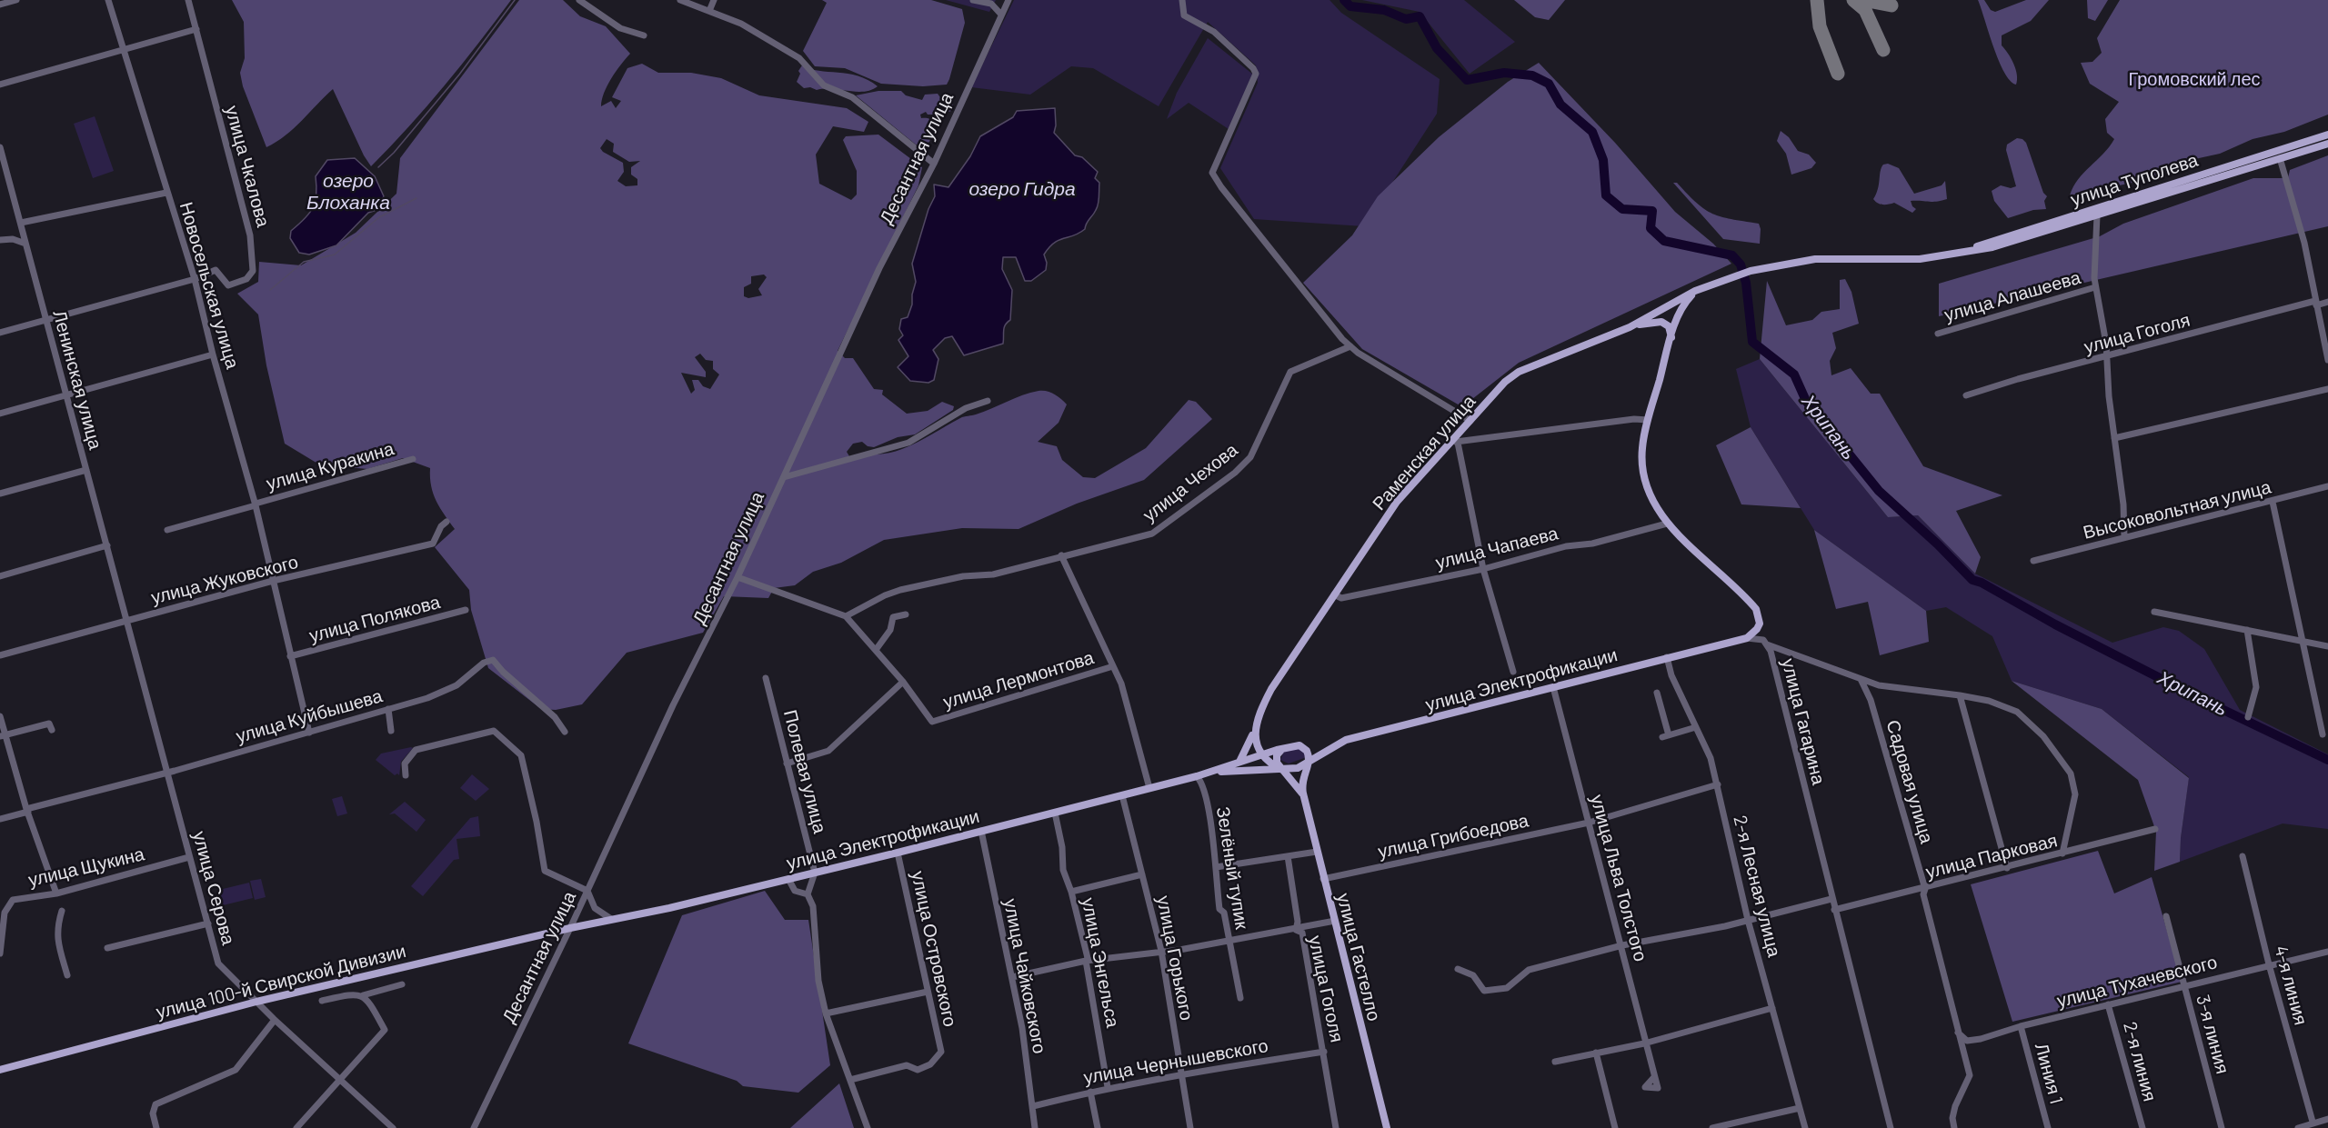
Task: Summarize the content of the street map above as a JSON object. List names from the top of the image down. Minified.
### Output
{"streets":{"main road":["улица Туполева","Раменская улица","улица Электрофикации","улица Гастелло","улица 100-й Свирской Дивизии"],"street":["Десантная улица","улица Чкалова","Новосельская улица","улица Алашеева","улица Гоголя","Ленинская улица","улица Куракина","улица Чехова","Высоковольтная улица","улица Чапаева","улица Жуковского","улица Полякова","улица Лермонтова","улица Куйбышева","улица Гагарина","Полевая улица","Садовая улица","улица Грибоедова","улица Парковая","улица Щукина","Зелёный тупик","улица Льва Толстого","2-я Лесная улица","улица Серова","улица Островского","улица Горького","улица Энгельса","улица Чайковского","улица Тухачевского","4-я линия","3-я линия","улица Чернышевского","2-я линия","Линия 1"]},"crossings":[["Десантная улица","улица Электрофикации"],["Десантная улица","улица 100-й Свирской Дивизии"],["улица Чкалова","Новосельская улица"],["улица Туполева","Раменская улица"],["Новосельская улица","улица Куракина"],["Новосельская улица","улица Жуковского"],["Новосельская улица","улица Полякова"],["Новосельская улица","улица Куйбышева"],["улица Гоголя","улица Чернышевского"],["Ленинская улица","улица Жуковского"],["Ленинская улица","улица Серова"],["Раменская улица","улица Чапаева"],["Раменская улица","улица Гастелло"],["улица Жуковского","улица Серова"],["улица Электрофикации","улица Гагарина"],["улица Электрофикации","Полевая улица"],["улица Электрофикации","Зелёный тупик"],["улица Электрофикации","улица Льва Толстого"],["улица Электрофикации","2-я Лесная улица"],["улица Электрофикации","улица Островского"],["улица Электрофикации","улица Гастелло"],["улица Электрофикации","улица Горького"],["улица Электрофикации","улица Энгельса"],["улица Электрофикации","улица Чайковского"],["улица Электрофикации","улица 100-й Свирской Дивизии"],["улица Куйбышева","улица Серова"],["улица Гагарина","улица Парковая"],["Садовая улица","улица Парковая"],["Садовая улица","улица Тухачевского"],["улица Грибоедова","улица Льва Толстого"],["улица Грибоедова","2-я Лесная улица"],["улица Грибоедова","улица Гастелло"],["улица Щукина","улица Серова"],["улица Серова","улица 100-й Свирской Дивизии"],["улица Горького","улица Чернышевского"],["улица Энгельса","улица Чернышевского"],["улица Чайковского","улица Чернышевского"],["улица Тухачевского","4-я линия"],["улица Тухачевского","3-я линия"],["улица Тухачевского","2-я линия"],["улица Тухачевского","Линия 1"]],"water":["озеро Блоханка","озеро Гидра","Хрипань"],"parks":["Громовский лес"]}
